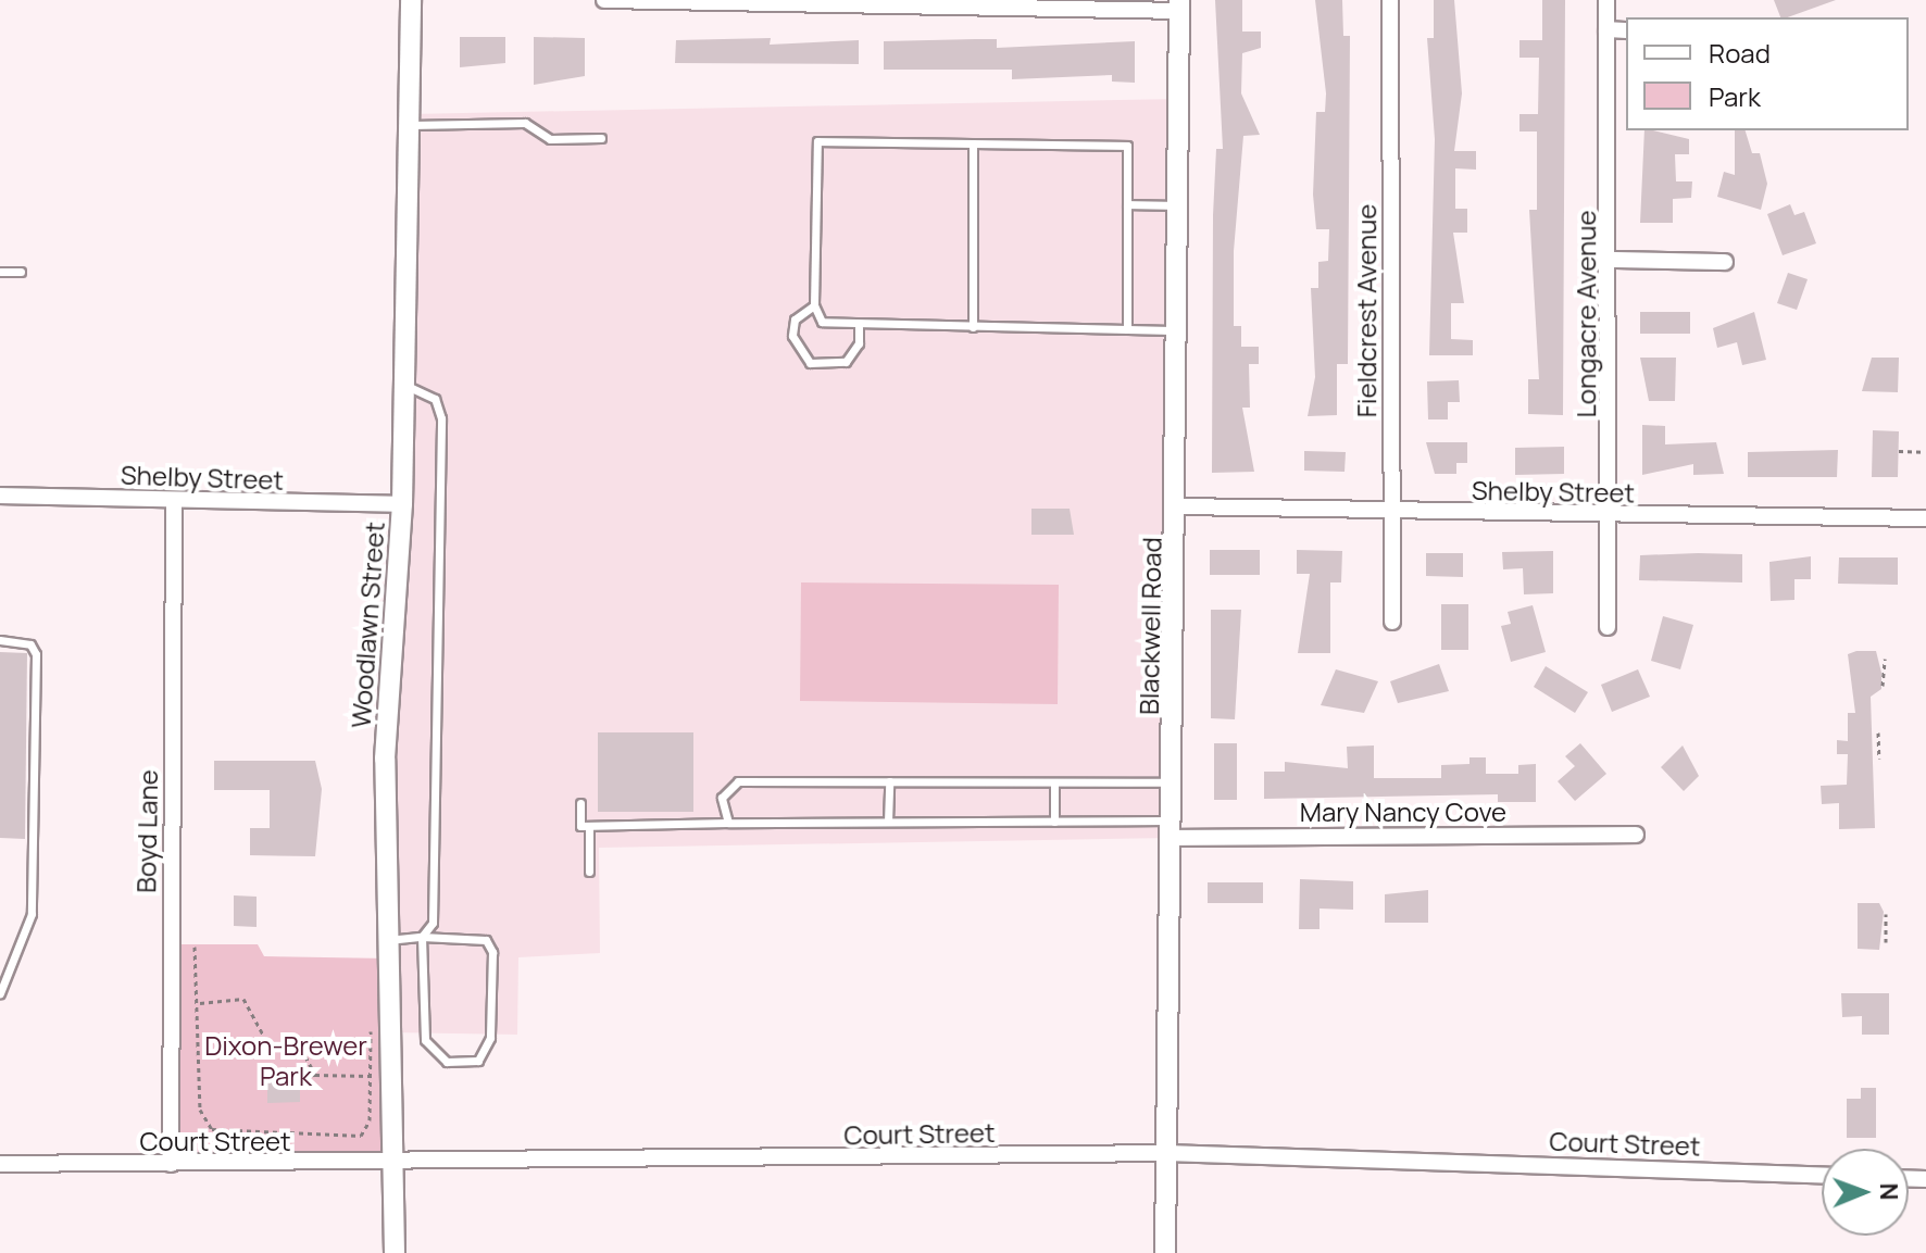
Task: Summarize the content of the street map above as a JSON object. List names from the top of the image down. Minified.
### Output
{"streets":{"street":["Fieldcrest Avenue","Longacre Avenue","Shelby Street","Woodlawn Street","Blackwell Road","Mary Nancy Cove","Boyd Lane","Court Street"]},"crossings":[["Fieldcrest Avenue","Shelby Street"],["Longacre Avenue","Shelby Street"],["Shelby Street","Woodlawn Street"],["Shelby Street","Blackwell Road"],["Shelby Street","Boyd Lane"],["Woodlawn Street","Court Street"],["Blackwell Road","Mary Nancy Cove"],["Blackwell Road","Court Street"],["Boyd Lane","Court Street"]],"parks":["Dixon-Brewer Park"],"legend":["Road","Park"],"north":"right"}
